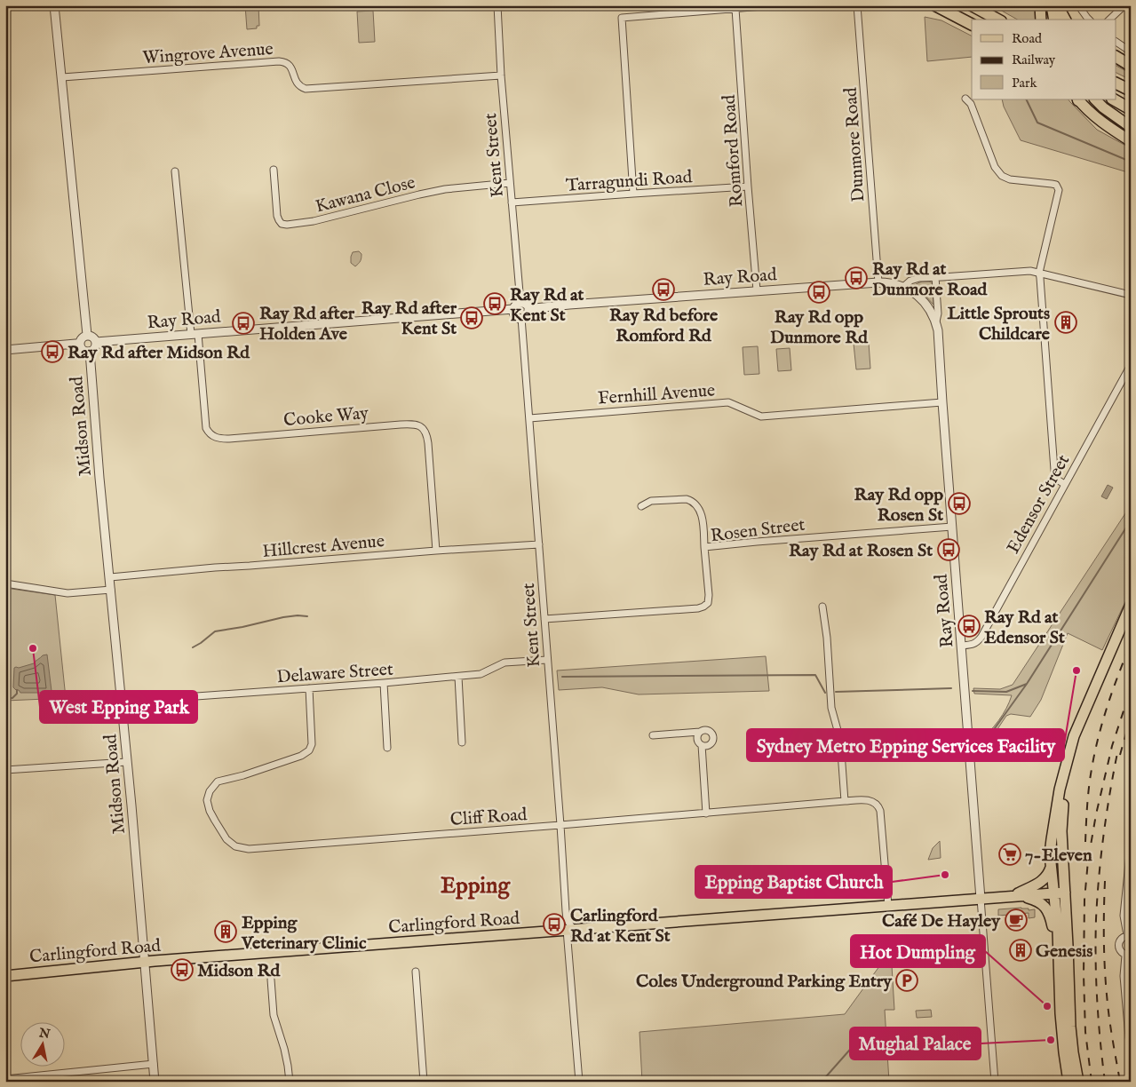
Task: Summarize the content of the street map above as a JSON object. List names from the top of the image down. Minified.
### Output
{"streets":{"main road":["Carlingford Road"],"street":["Wingrove Avenue","Dunmore Road","Romford Road","Kent Street","Tarragundi Road","Kawana Close","Ray Road","Fernhill Avenue","Cooke Way","Midson Road","Edensor Street","Rosen Street","Hillcrest Avenue","Delaware Street","Cliff Road"]},"crossings":[["Wingrove Avenue","Kent Street"],["Dunmore Road","Ray Road"],["Romford Road","Tarragundi Road"],["Romford Road","Ray Road"],["Kent Street","Tarragundi Road"],["Kent Street","Kawana Close"],["Kent Street","Ray Road"],["Kent Street","Fernhill Avenue"],["Kent Street","Rosen Street"],["Kent Street","Hillcrest Avenue"],["Kent Street","Delaware Street"],["Kent Street","Cliff Road"],["Kent Street","Carlingford Road"],["Ray Road","Fernhill Avenue"],["Ray Road","Cooke Way"],["Ray Road","Midson Road"],["Ray Road","Edensor Street"],["Ray Road","Rosen Street"],["Ray Road","Carlingford Road"],["Cooke Way","Hillcrest Avenue"],["Midson Road","Hillcrest Avenue"],["Midson Road","Delaware Street"],["Midson Road","Carlingford Road"],["Delaware Street","Cliff Road"],["Cliff Road","Carlingford Road"]],"districts":["Epping"],"places":{"bus stop":["Ray Rd at Dunmore Road","Ray Rd before Romford Rd","Ray Rd opp Dunmore Rd","Ray Rd at Kent St","Ray Rd after Kent St","Ray Rd after Holden Ave","Ray Rd after Midson Rd","Ray Rd opp Rosen St","Ray Rd at Rosen St","Ray Rd at Edensor St","Carlingford Rd at Kent St","Midson Rd"],"building":["Little Sprouts Childcare","Epping Veterinary Clinic","Genesis"],"other":["West Epping Park","Sydney Metro Epping Services Facility","Epping Baptist Church","Hot Dumpling","Mughal Palace"],"supermarket":["7-Eleven"],"cafe":["Café De Hayley"],"parking":["Coles Underground Parking Entry"]},"legend":["Road","Railway","Park"],"north":"top"}
